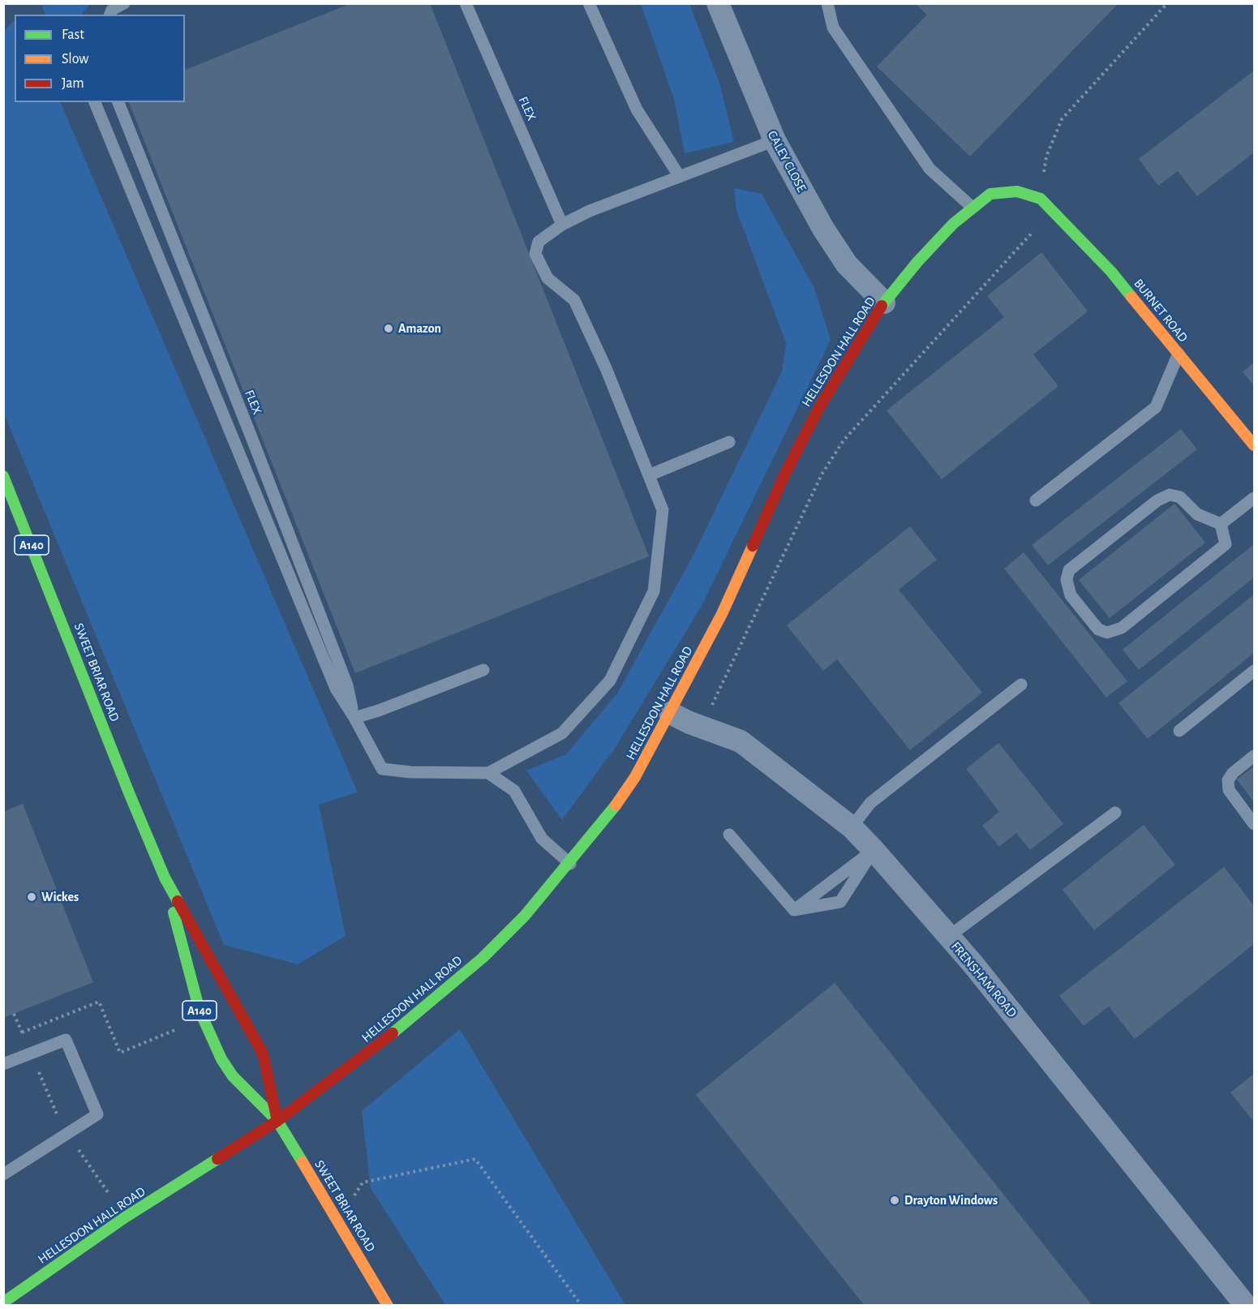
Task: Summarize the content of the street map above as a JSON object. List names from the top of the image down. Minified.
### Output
{"streets":{"main road":["BURNET ROAD","HELLESDON HALL ROAD","A140","SWEET BRIAR ROAD"],"street":["CALEY CLOSE","FRENSHAM ROAD"],"lane":["FLEX"]},"crossings":[["CALEY CLOSE","HELLESDON HALL ROAD"],["BURNET ROAD","HELLESDON HALL ROAD"],["HELLESDON HALL ROAD","SWEET BRIAR ROAD"],["HELLESDON HALL ROAD","FRENSHAM ROAD"]],"places":["Amazon","Wickes","Drayton Windows"],"legend":["Fast","Slow","Jam"]}
